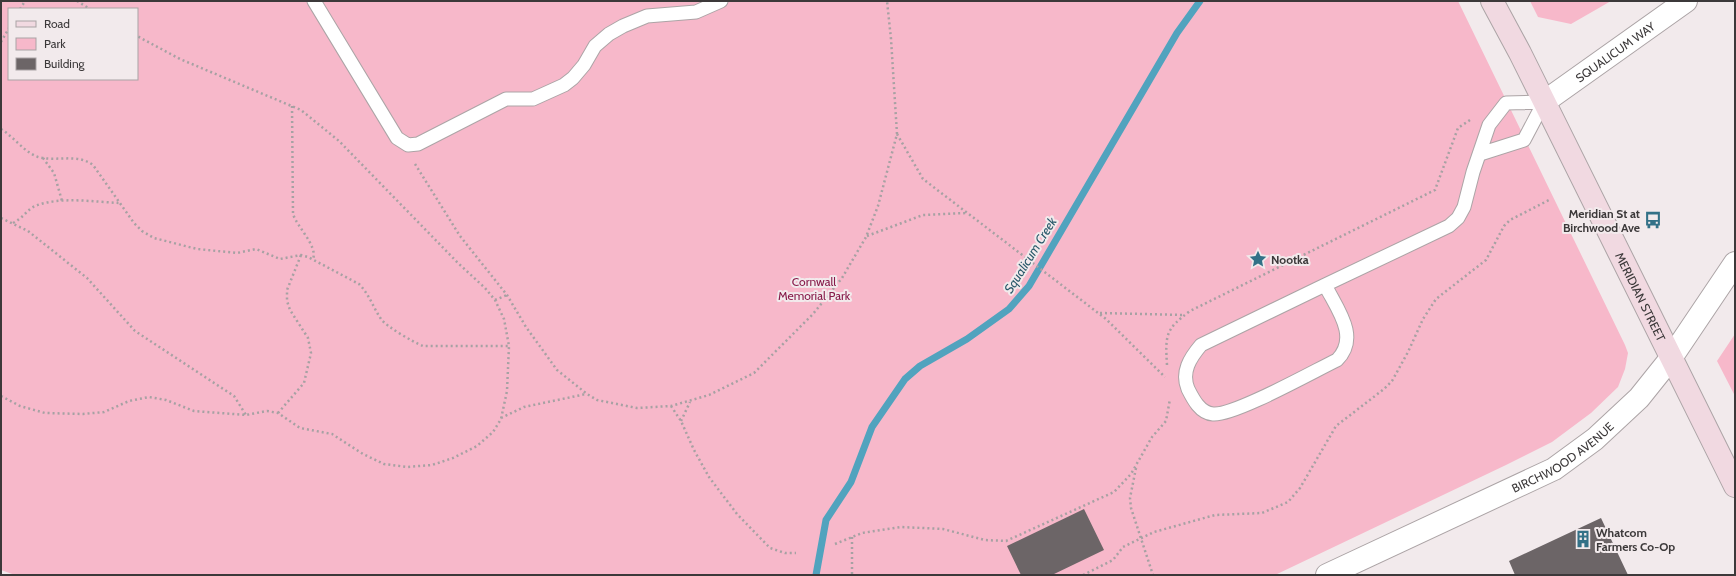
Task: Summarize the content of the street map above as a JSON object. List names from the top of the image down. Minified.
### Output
{"streets":{"main road":["MERIDIAN STREET"],"street":["SQUALICUM WAY","BIRCHWOOD AVENUE"]},"crossings":[["SQUALICUM WAY","MERIDIAN STREET"],["MERIDIAN STREET","BIRCHWOOD AVENUE"]],"water":["Squalicum Creek"],"parks":["Cornwall Memorial Park"],"places":{"bus stop":["Meridian St at Birchwood Ave"],"place":["Nootka"],"building":["Whatcom Farmers Co-Op"]},"legend":["Road","Park","Building"]}
